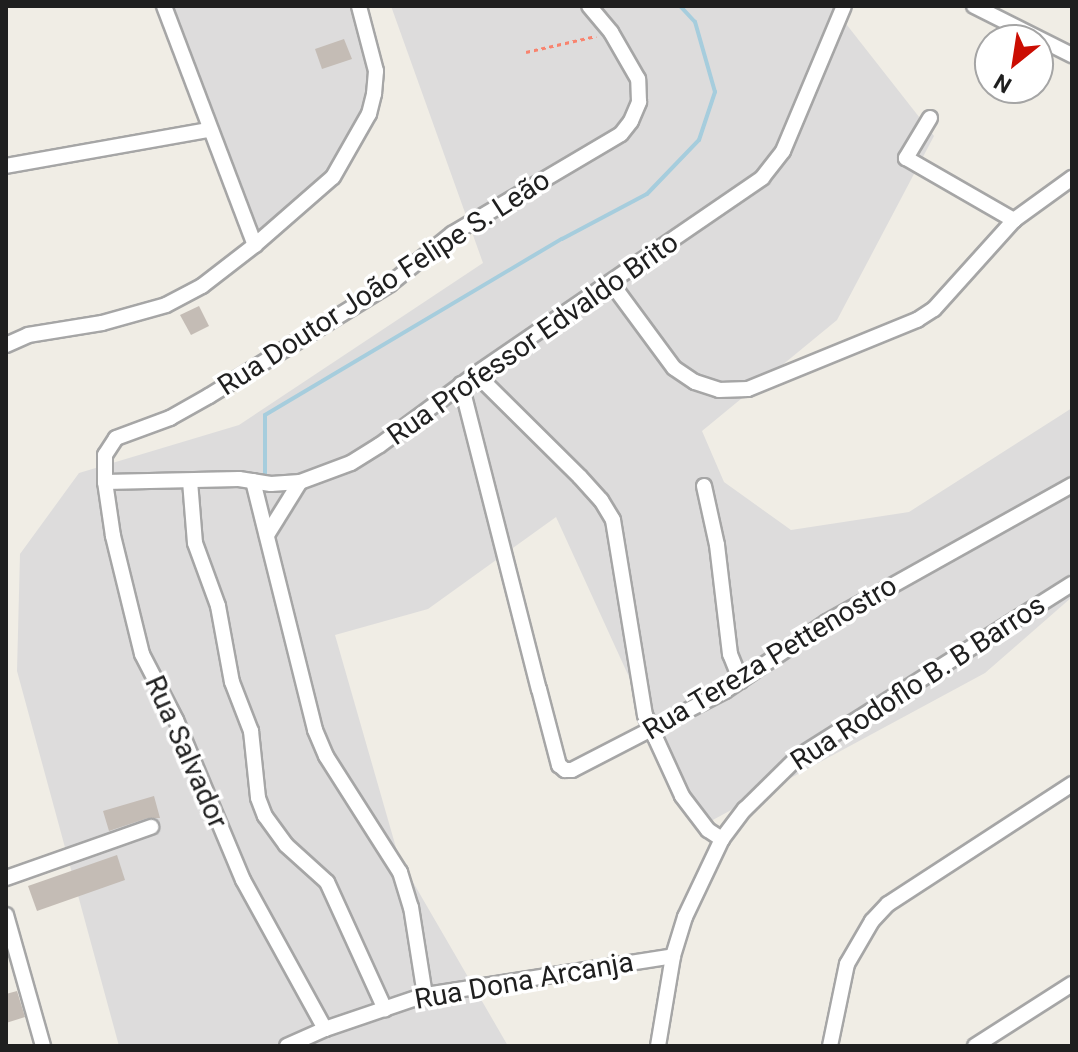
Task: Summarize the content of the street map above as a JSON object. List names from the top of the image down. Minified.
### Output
{"streets":{"street":["Rua Doutor João Felipe S. Leão","Rua Professor Edvaldo Brito","Rua Tereza Pettenostro","Rua Rodoflo B. B Barros","Rua Salvador","Rua Dona Arcanja"]},"crossings":[["Rua Doutor João Felipe S. Leão","Rua Salvador"],["Rua Professor Edvaldo Brito","Rua Tereza Pettenostro"],["Rua Professor Edvaldo Brito","Rua Salvador"],["Rua Rodoflo B. B Barros","Rua Dona Arcanja"],["Rua Salvador","Rua Dona Arcanja"]],"north":"bottom left"}
